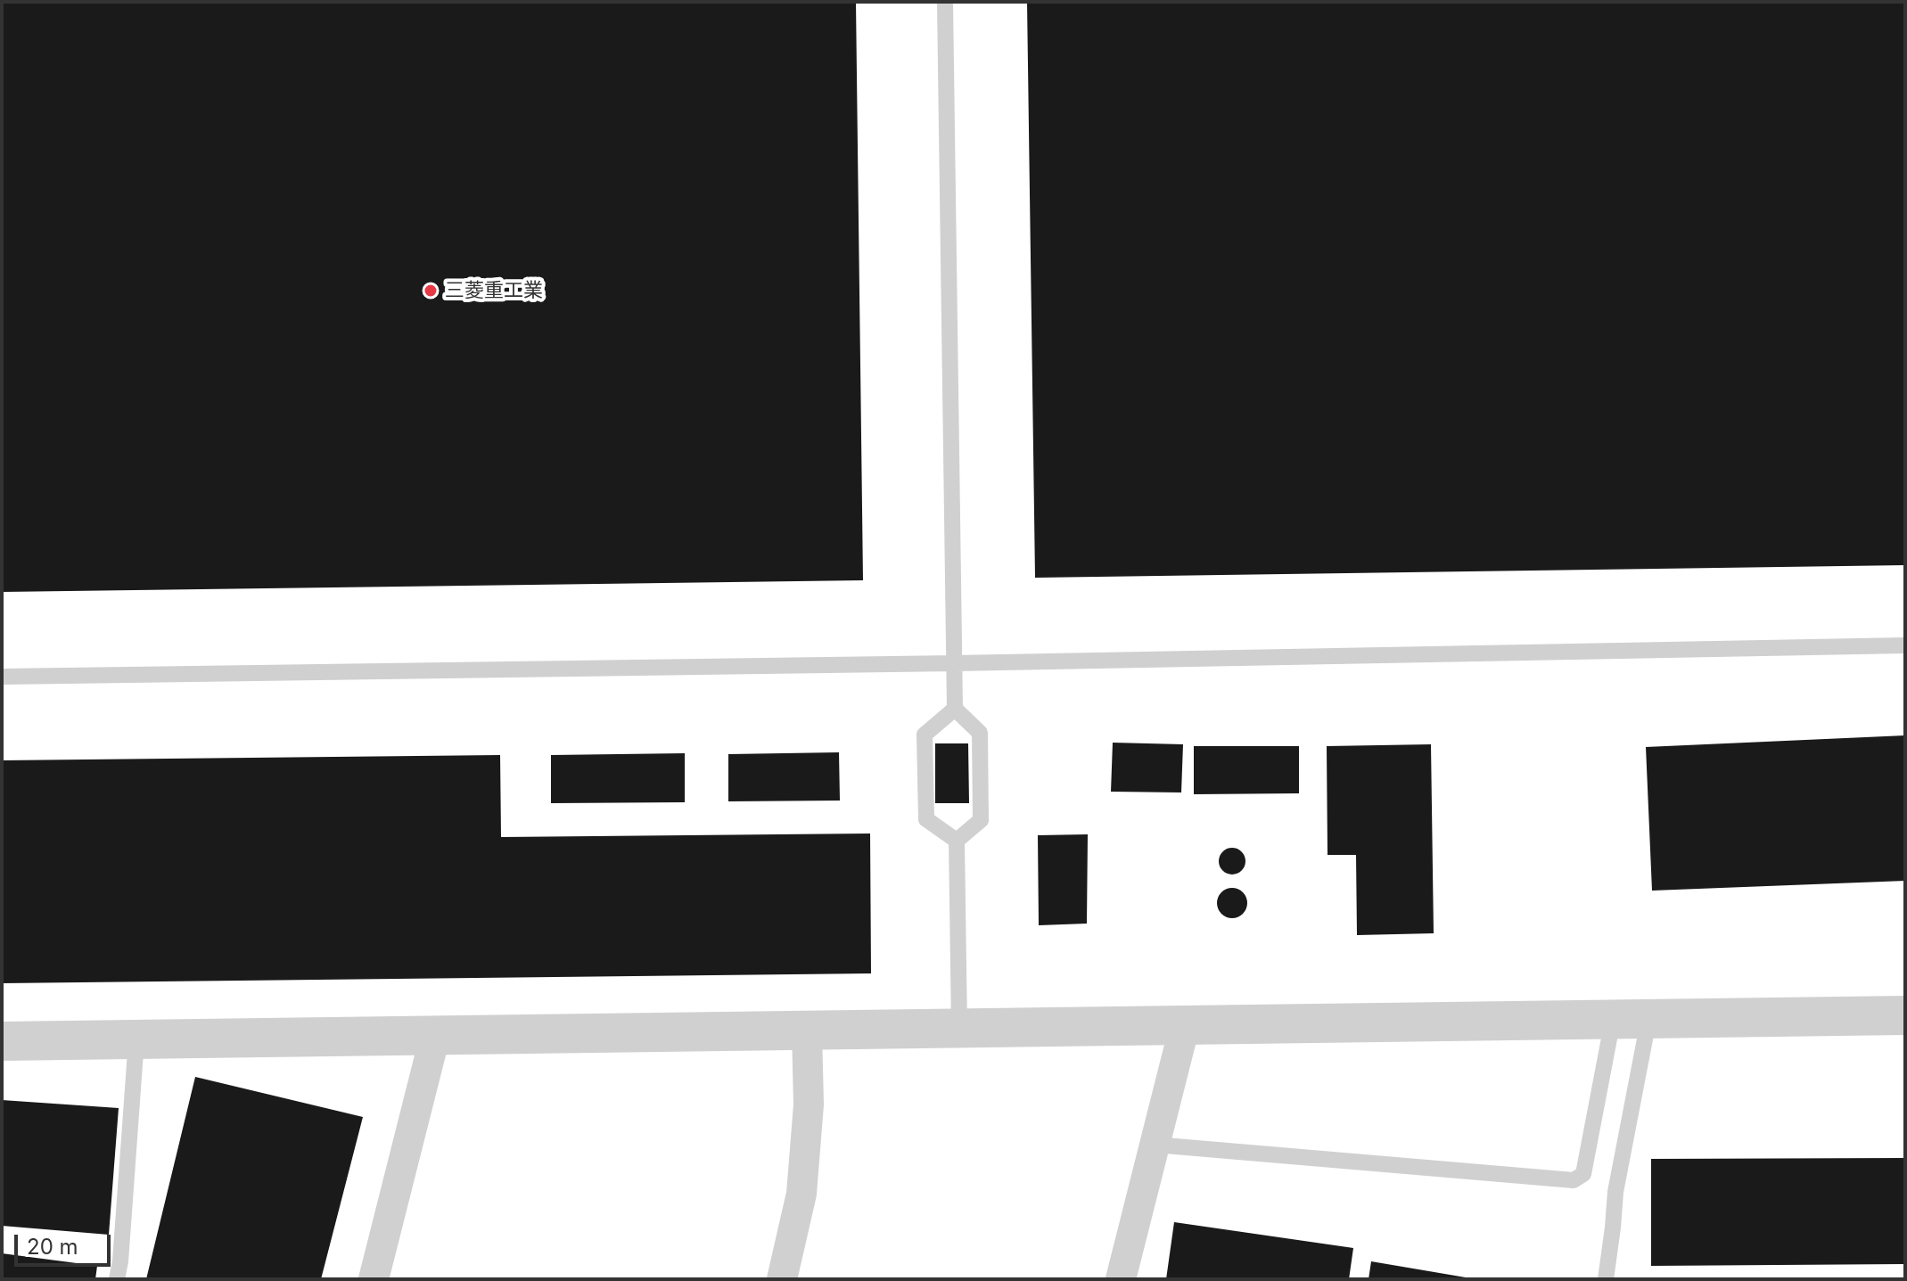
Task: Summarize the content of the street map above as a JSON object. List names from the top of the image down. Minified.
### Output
{"places":["三菱重工業"],"scale_bar":"20 m"}
